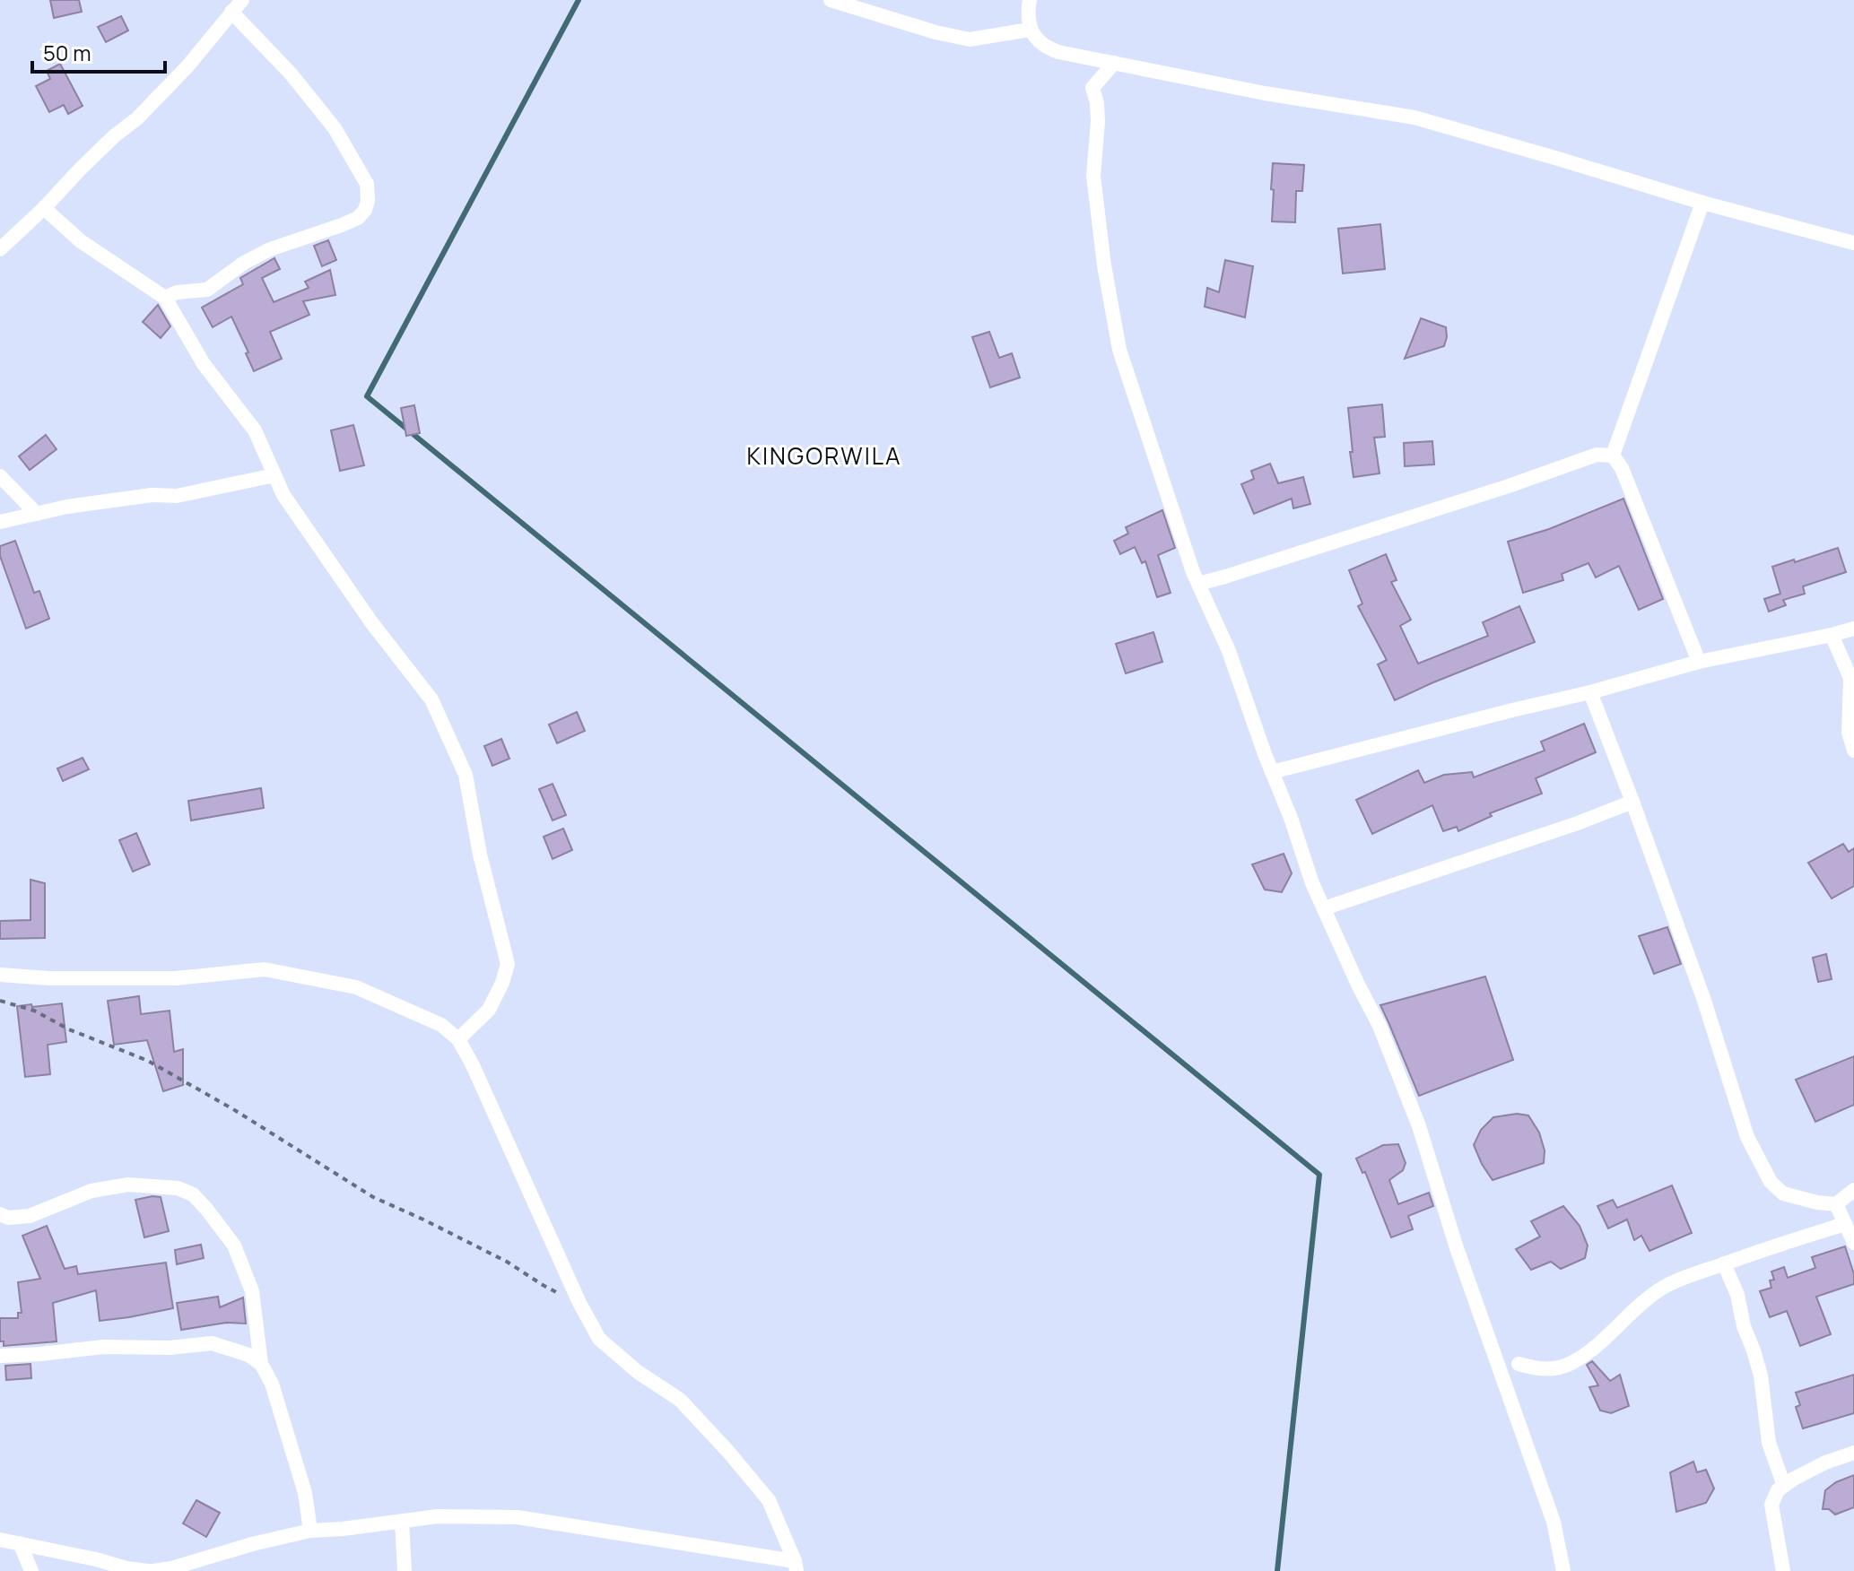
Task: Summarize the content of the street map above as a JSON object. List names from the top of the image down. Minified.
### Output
{"districts":["KINGORWILA"],"scale_bar":"50 m"}
